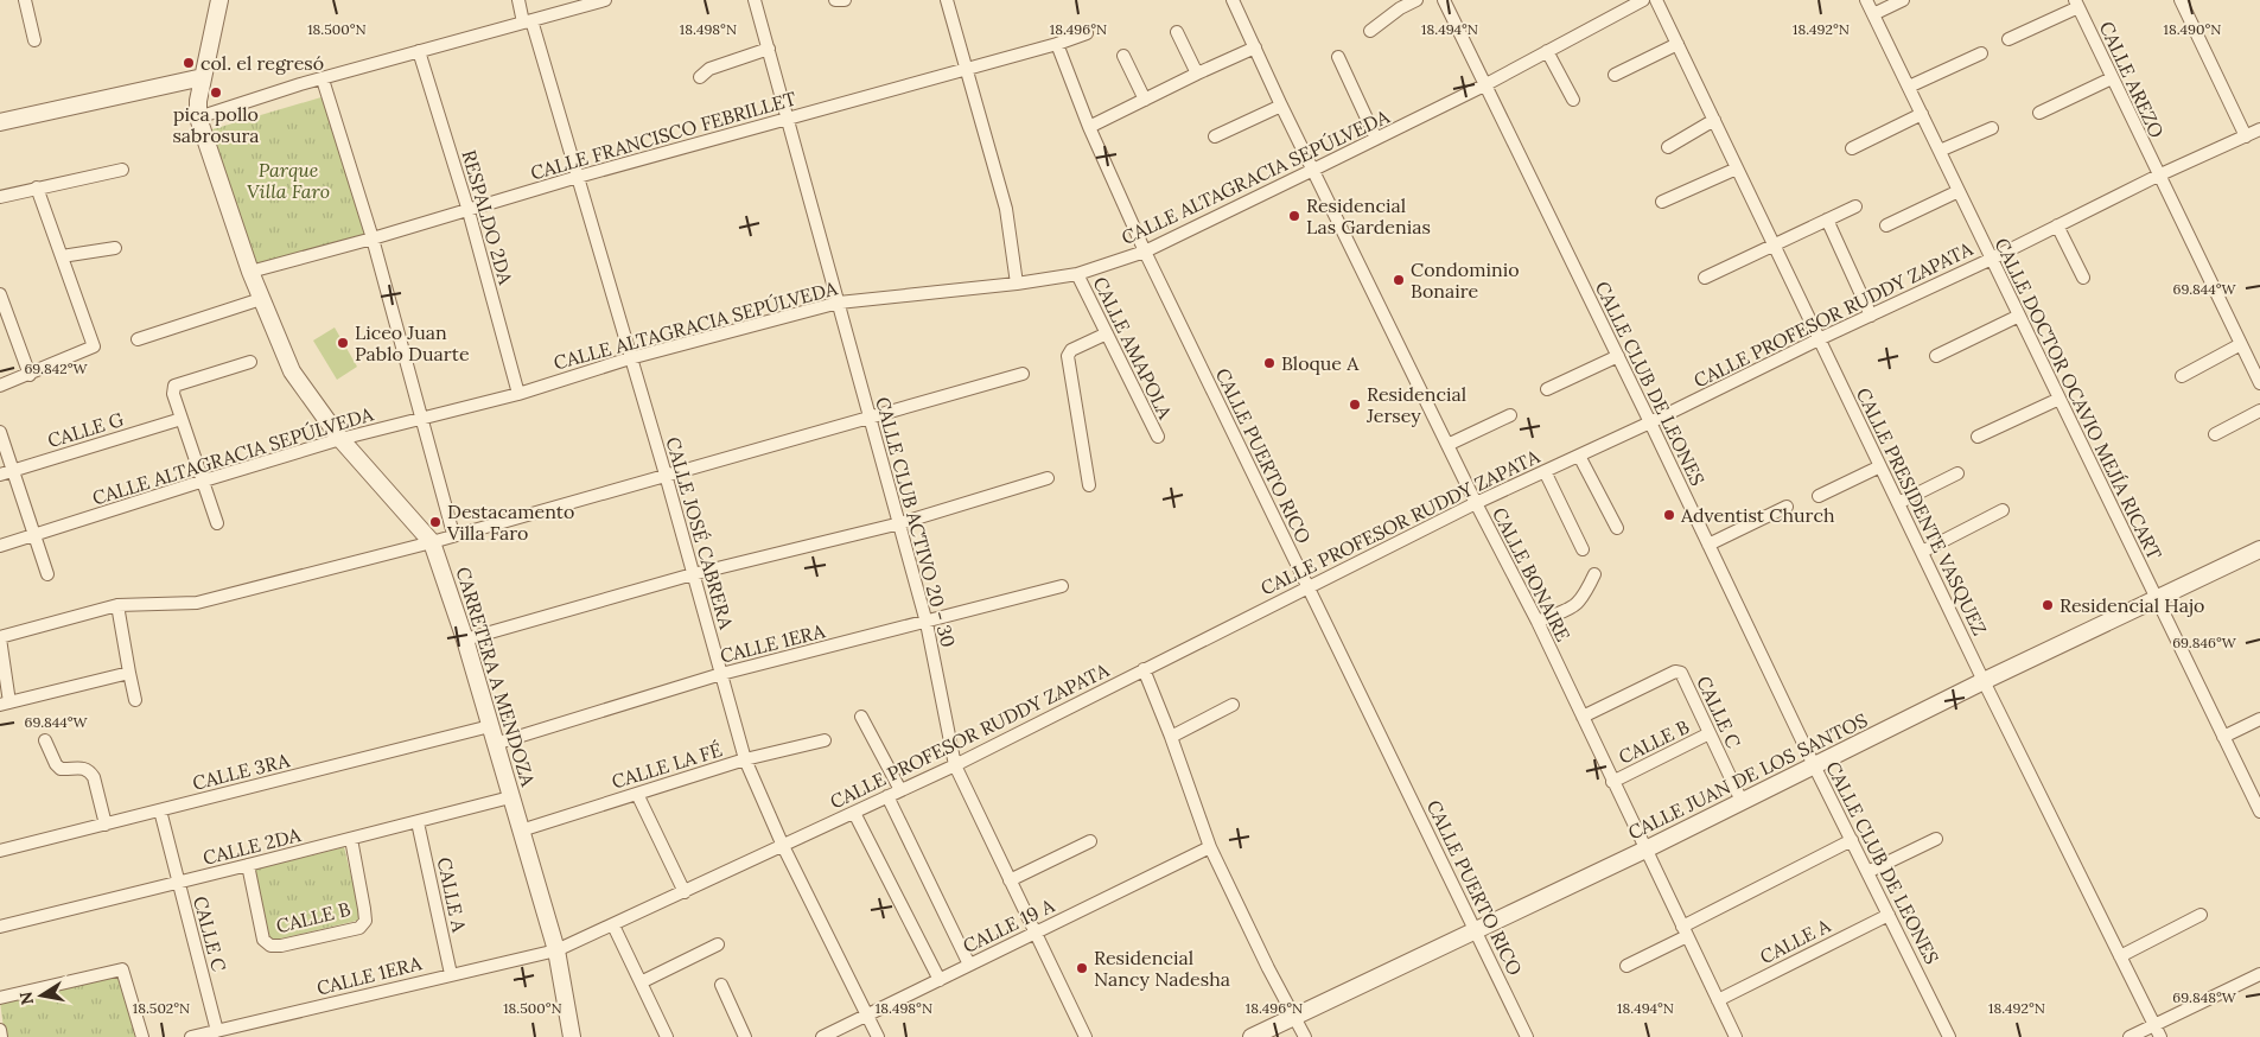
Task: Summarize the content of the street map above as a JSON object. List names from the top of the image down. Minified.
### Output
{"streets":{"street":["CALLE AREZO","CALLE FRANCISCO FEBRILLET","CALLE ALTAGRACIA SEPÚLVEDA","RESPALDO 2DA","CALLE PROFESOR RUDDY ZAPATA","CALLE AMAPOLA","CALLE CLUB DE LEONES","CALLE DOCTOR OCAVIO MEJÍA RICART","CALLE G","CALLE PUERTO RICO","CALLE PRESIDENTE VASQUEZ","CALLE CLUB ACTIVO 20 - 30","CALLE JOSÉ CABRERA","CALLE BONAIRE","CALLE 1ERA","CARRETERA A MENDOZA","CALLE C","CALLE B","CALLE LA FÉ","CALLE 3RA","CALLE JUAN DE LOS SANTOS","CALLE 2DA","CALLE A","CALLE 19 A"]},"crossings":[["CALLE AREZO","CALLE PROFESOR RUDDY ZAPATA"],["CALLE FRANCISCO FEBRILLET","RESPALDO 2DA"],["CALLE FRANCISCO FEBRILLET","CALLE PUERTO RICO"],["CALLE FRANCISCO FEBRILLET","CALLE CLUB ACTIVO 20 - 30"],["CALLE FRANCISCO FEBRILLET","CALLE JOSÉ CABRERA"],["CALLE FRANCISCO FEBRILLET","CARRETERA A MENDOZA"],["CALLE ALTAGRACIA SEPÚLVEDA","RESPALDO 2DA"],["CALLE ALTAGRACIA SEPÚLVEDA","CALLE AMAPOLA"],["CALLE ALTAGRACIA SEPÚLVEDA","CALLE CLUB DE LEONES"],["CALLE ALTAGRACIA SEPÚLVEDA","CALLE PUERTO RICO"],["CALLE ALTAGRACIA SEPÚLVEDA","CALLE CLUB ACTIVO 20 - 30"],["CALLE ALTAGRACIA SEPÚLVEDA","CALLE JOSÉ CABRERA"],["CALLE ALTAGRACIA SEPÚLVEDA","CALLE BONAIRE"],["CALLE ALTAGRACIA SEPÚLVEDA","CARRETERA A MENDOZA"],["CALLE PROFESOR RUDDY ZAPATA","CALLE CLUB DE LEONES"],["CALLE PROFESOR RUDDY ZAPATA","CALLE DOCTOR OCAVIO MEJÍA RICART"],["CALLE PROFESOR RUDDY ZAPATA","CALLE PUERTO RICO"],["CALLE PROFESOR RUDDY ZAPATA","CALLE PRESIDENTE VASQUEZ"],["CALLE PROFESOR RUDDY ZAPATA","CALLE CLUB ACTIVO 20 - 30"],["CALLE PROFESOR RUDDY ZAPATA","CALLE JOSÉ CABRERA"],["CALLE PROFESOR RUDDY ZAPATA","CALLE BONAIRE"],["CALLE PROFESOR RUDDY ZAPATA","CALLE 1ERA"],["CALLE PROFESOR RUDDY ZAPATA","CARRETERA A MENDOZA"],["CALLE CLUB DE LEONES","CALLE JUAN DE LOS SANTOS"],["CALLE CLUB DE LEONES","CALLE A"],["CALLE DOCTOR OCAVIO MEJÍA RICART","CALLE JUAN DE LOS SANTOS"],["CALLE PUERTO RICO","CALLE JUAN DE LOS SANTOS"],["CALLE PRESIDENTE VASQUEZ","CALLE JUAN DE LOS SANTOS"],["CALLE CLUB ACTIVO 20 - 30","CALLE 1ERA"],["CALLE CLUB ACTIVO 20 - 30","CALLE 19 A"],["CALLE JOSÉ CABRERA","CALLE 1ERA"],["CALLE JOSÉ CABRERA","CALLE LA FÉ"],["CALLE JOSÉ CABRERA","CALLE 19 A"],["CALLE BONAIRE","CALLE C"],["CALLE BONAIRE","CALLE B"],["CALLE BONAIRE","CALLE JUAN DE LOS SANTOS"],["CALLE BONAIRE","CALLE A"],["CALLE 1ERA","CARRETERA A MENDOZA"],["CALLE 1ERA","CALLE C"],["CALLE 1ERA","CALLE A"],["CARRETERA A MENDOZA","CALLE LA FÉ"],["CARRETERA A MENDOZA","CALLE 3RA"],["CARRETERA A MENDOZA","CALLE 2DA"],["CALLE C","CALLE B"],["CALLE C","CALLE 3RA"],["CALLE C","CALLE JUAN DE LOS SANTOS"],["CALLE C","CALLE 2DA"],["CALLE B","CALLE 2DA"],["CALLE 2DA","CALLE A"]],"parks":["Parque Villa Faro"],"places":["col. el regresó","pica pollo sabrosura","Residencial Las Gardenias","Condominio Bonaire","Liceo Juan Pablo Duarte","Bloque A","Residencial Jersey","Adventist Church","Destacamento Villa Faro","Residencial Hajo","Residencial Nancy Nadesha"],"north":"left","coordinates":["18.500°N","18.498°N","18.496°N","18.494°N","18.492°N","18.490°N","69.844°W","69.842°W","69.846°W","69.848°W","18.502°N"]}
